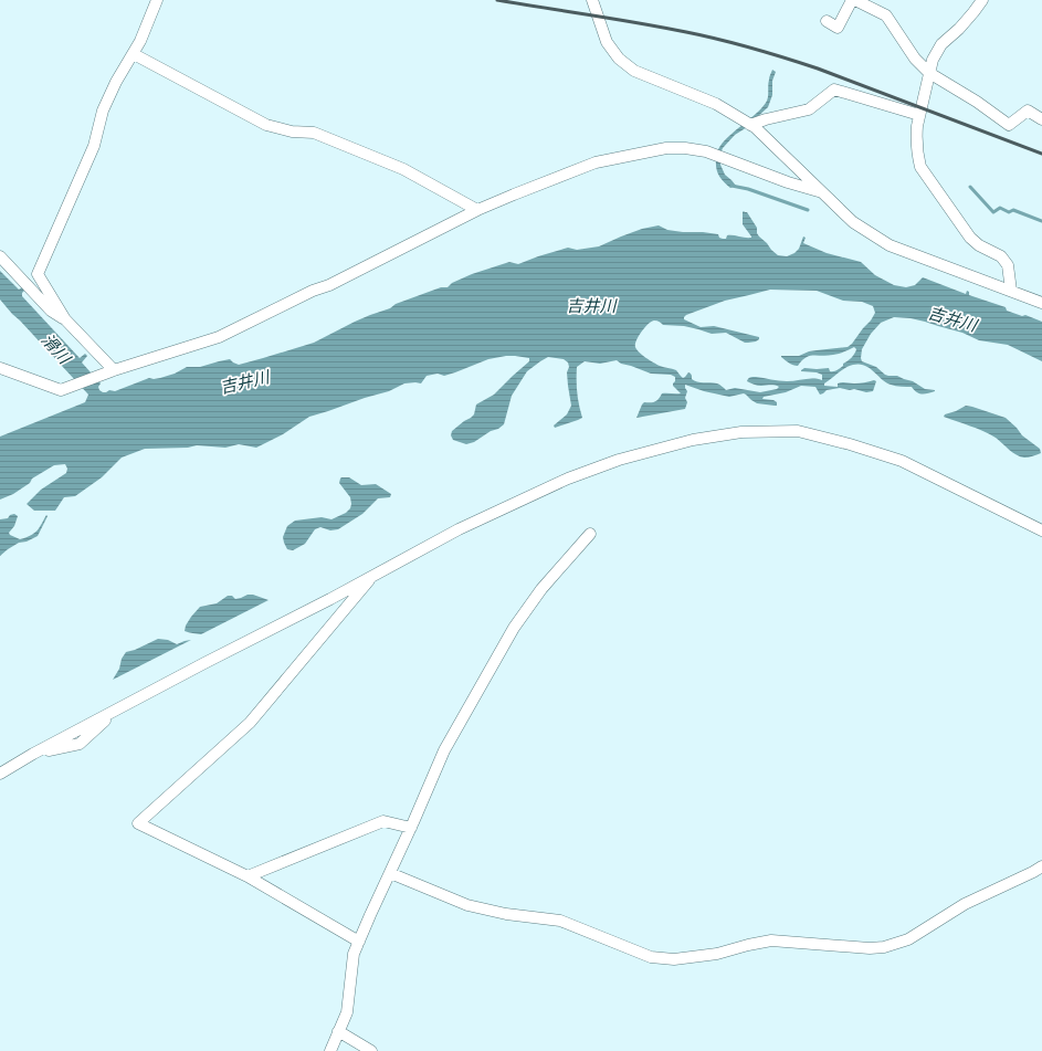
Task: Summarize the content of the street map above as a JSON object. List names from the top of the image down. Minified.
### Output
{"water":["吉井川","滑川"]}
